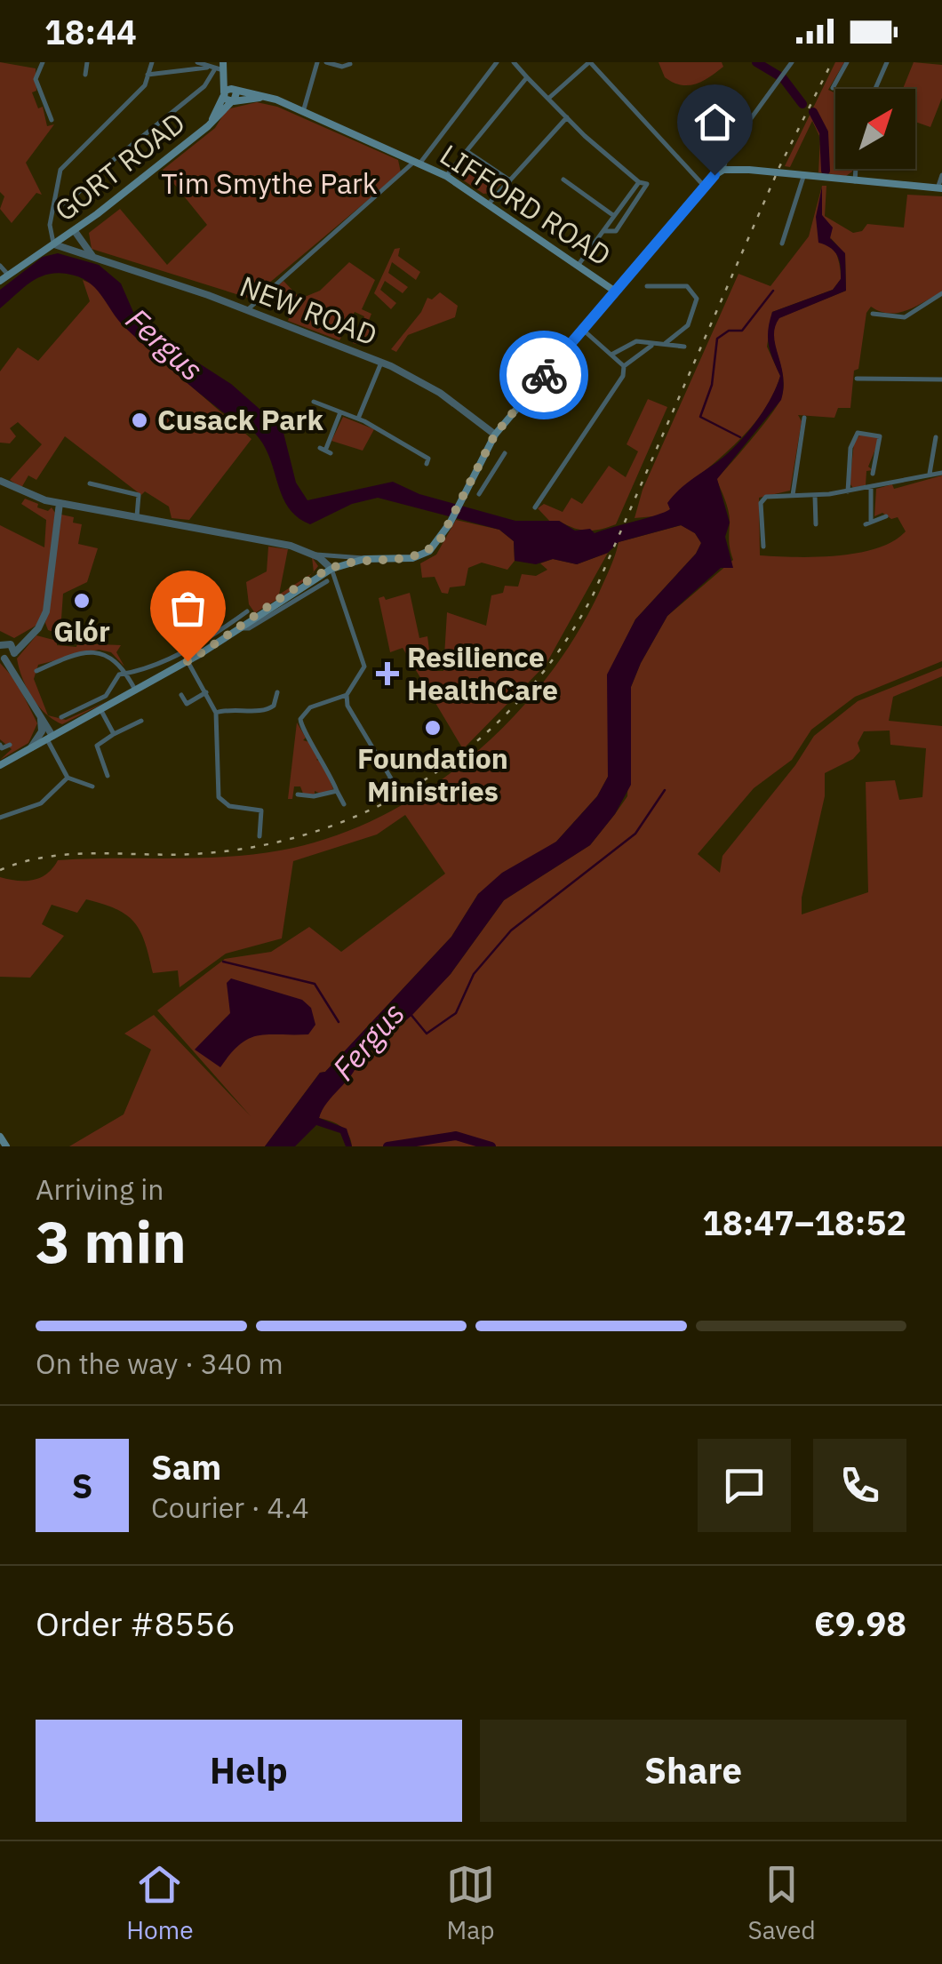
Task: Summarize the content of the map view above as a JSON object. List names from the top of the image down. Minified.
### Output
{"streets":{"main road":["GORT ROAD","LIFFORD ROAD"],"street":["NEW ROAD"]},"crossings":[["GORT ROAD","LIFFORD ROAD"],["GORT ROAD","NEW ROAD"]],"water":["Fergus"],"parks":["Tim Smythe Park"],"places":{"other":["Cusack Park","Glór","Foundation Ministries"],"health":["Resilience HealthCare"]},"north":"top right","page":{"status":"18:44","heading":["3 min","Arriving in","18:47–18:52"],"panel":["Sam","Courier · 4.4","Order #8556","€9.98"],"bar":"On the way · 340 m","round":"S","buttons":["Help","Share"],"tabs":["Home","Map","Saved"]}}
